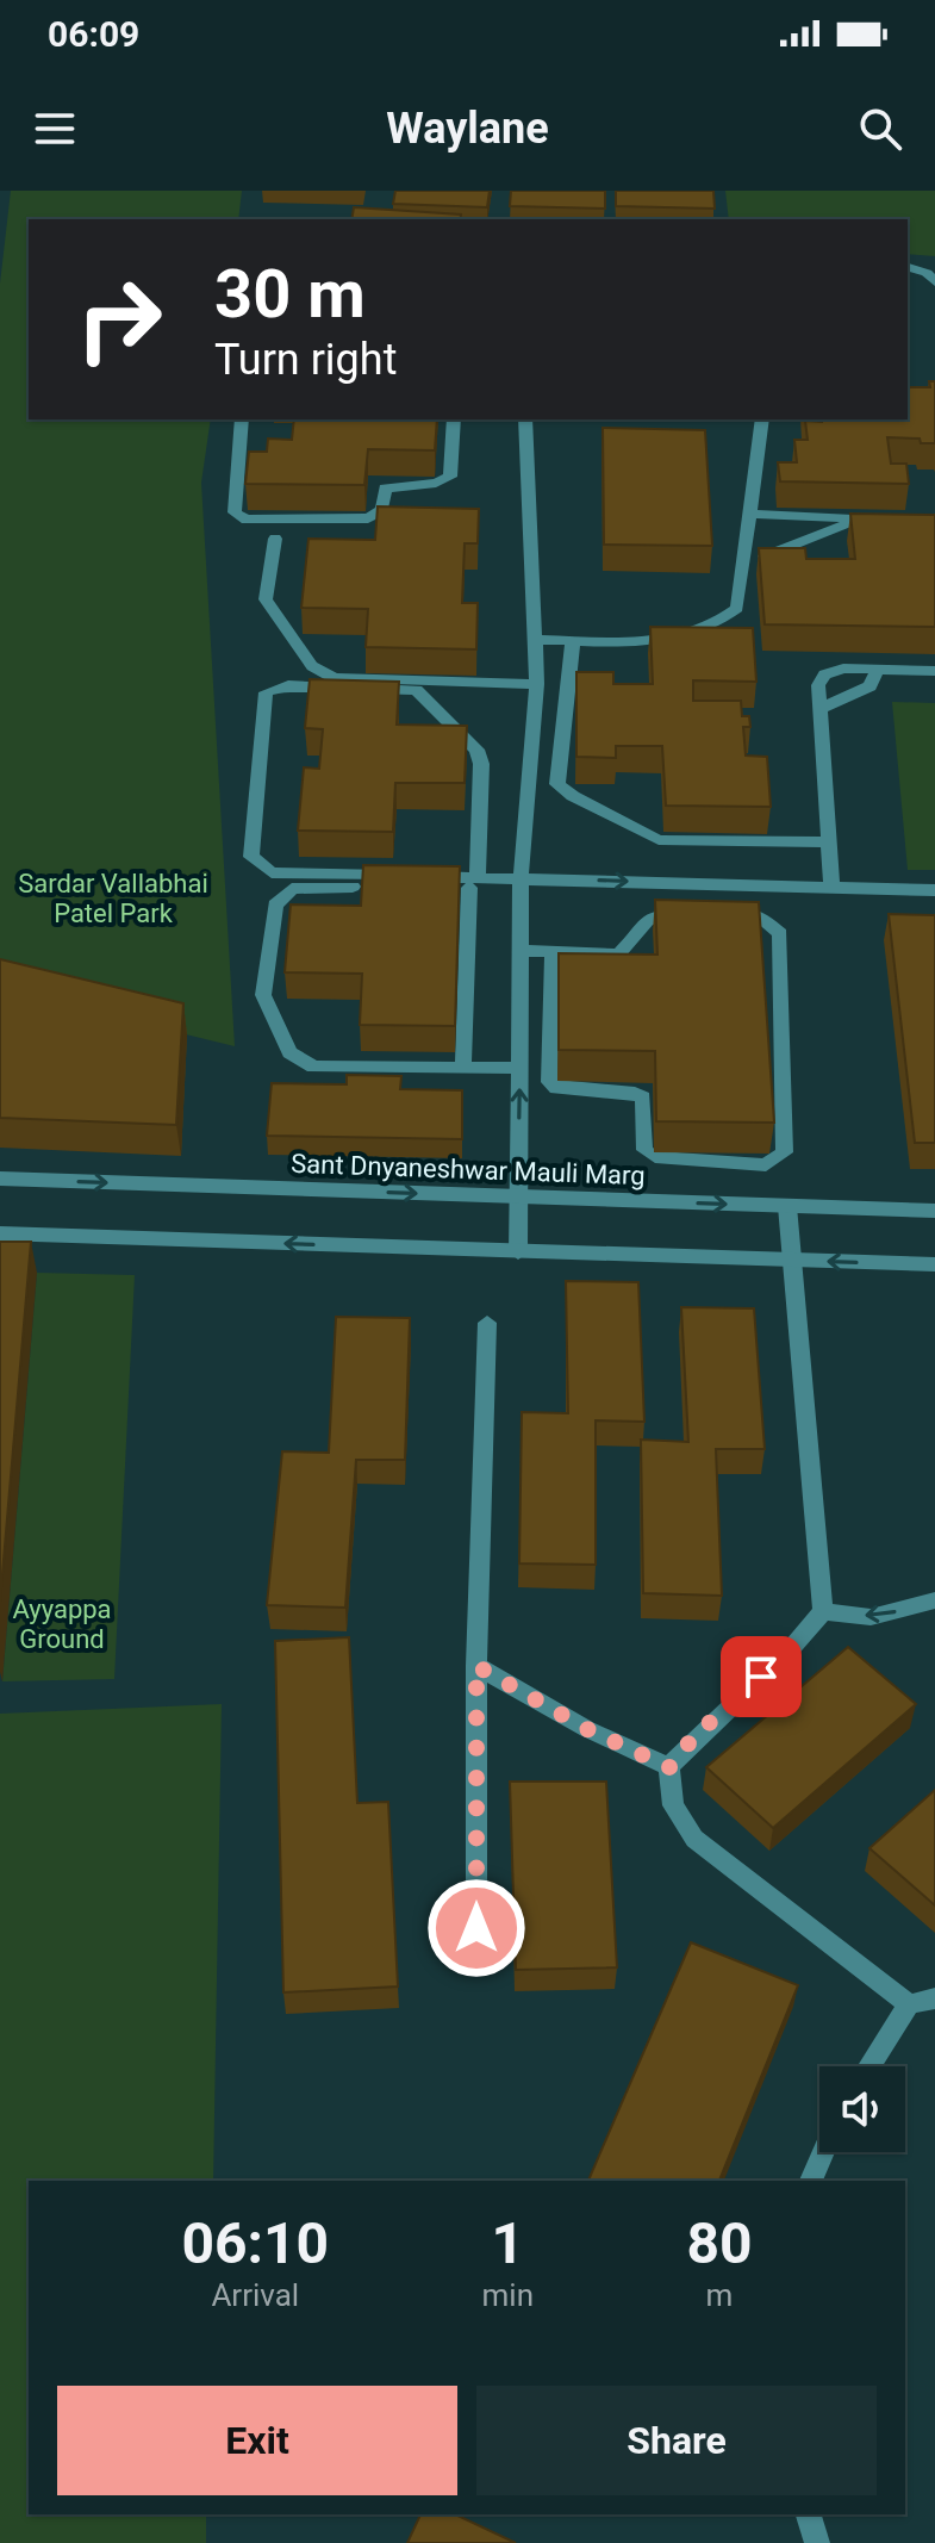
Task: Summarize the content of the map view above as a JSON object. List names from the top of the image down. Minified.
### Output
{"streets":{"street":["Sant Dnyaneshwar Mauli Marg"]},"parks":["Sardar Vallabhai Patel Park","Ayyappa Ground"],"page":{"status":"06:09","header":"Waylane","turn":["30 m","Turn right"],"eta":["06:10","Arrival","1","min","80","m"],"buttons":["Exit","Share"]}}
